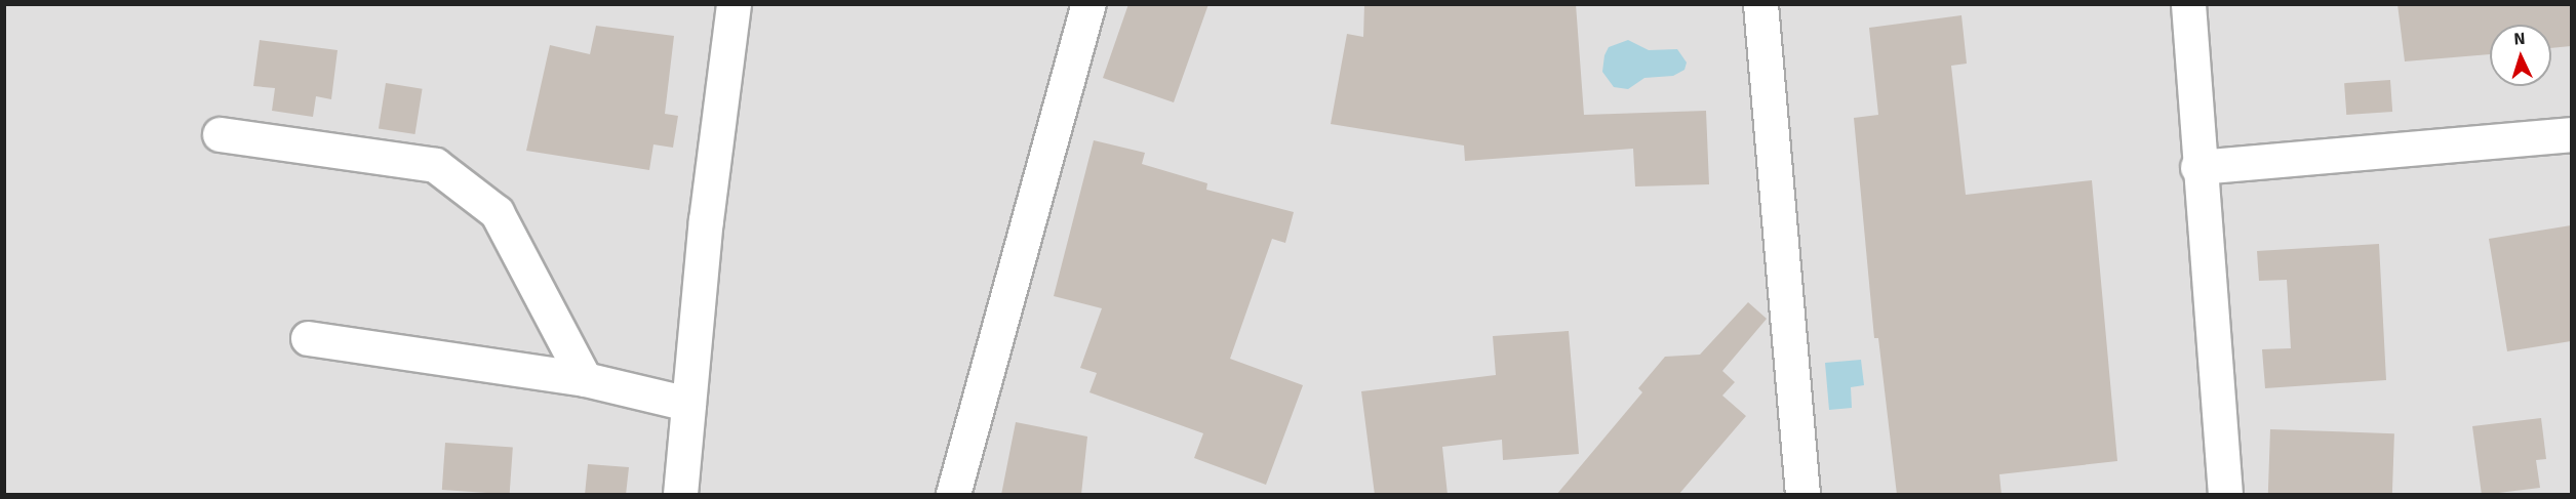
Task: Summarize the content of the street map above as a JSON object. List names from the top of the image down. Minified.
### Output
{"north":"top"}
